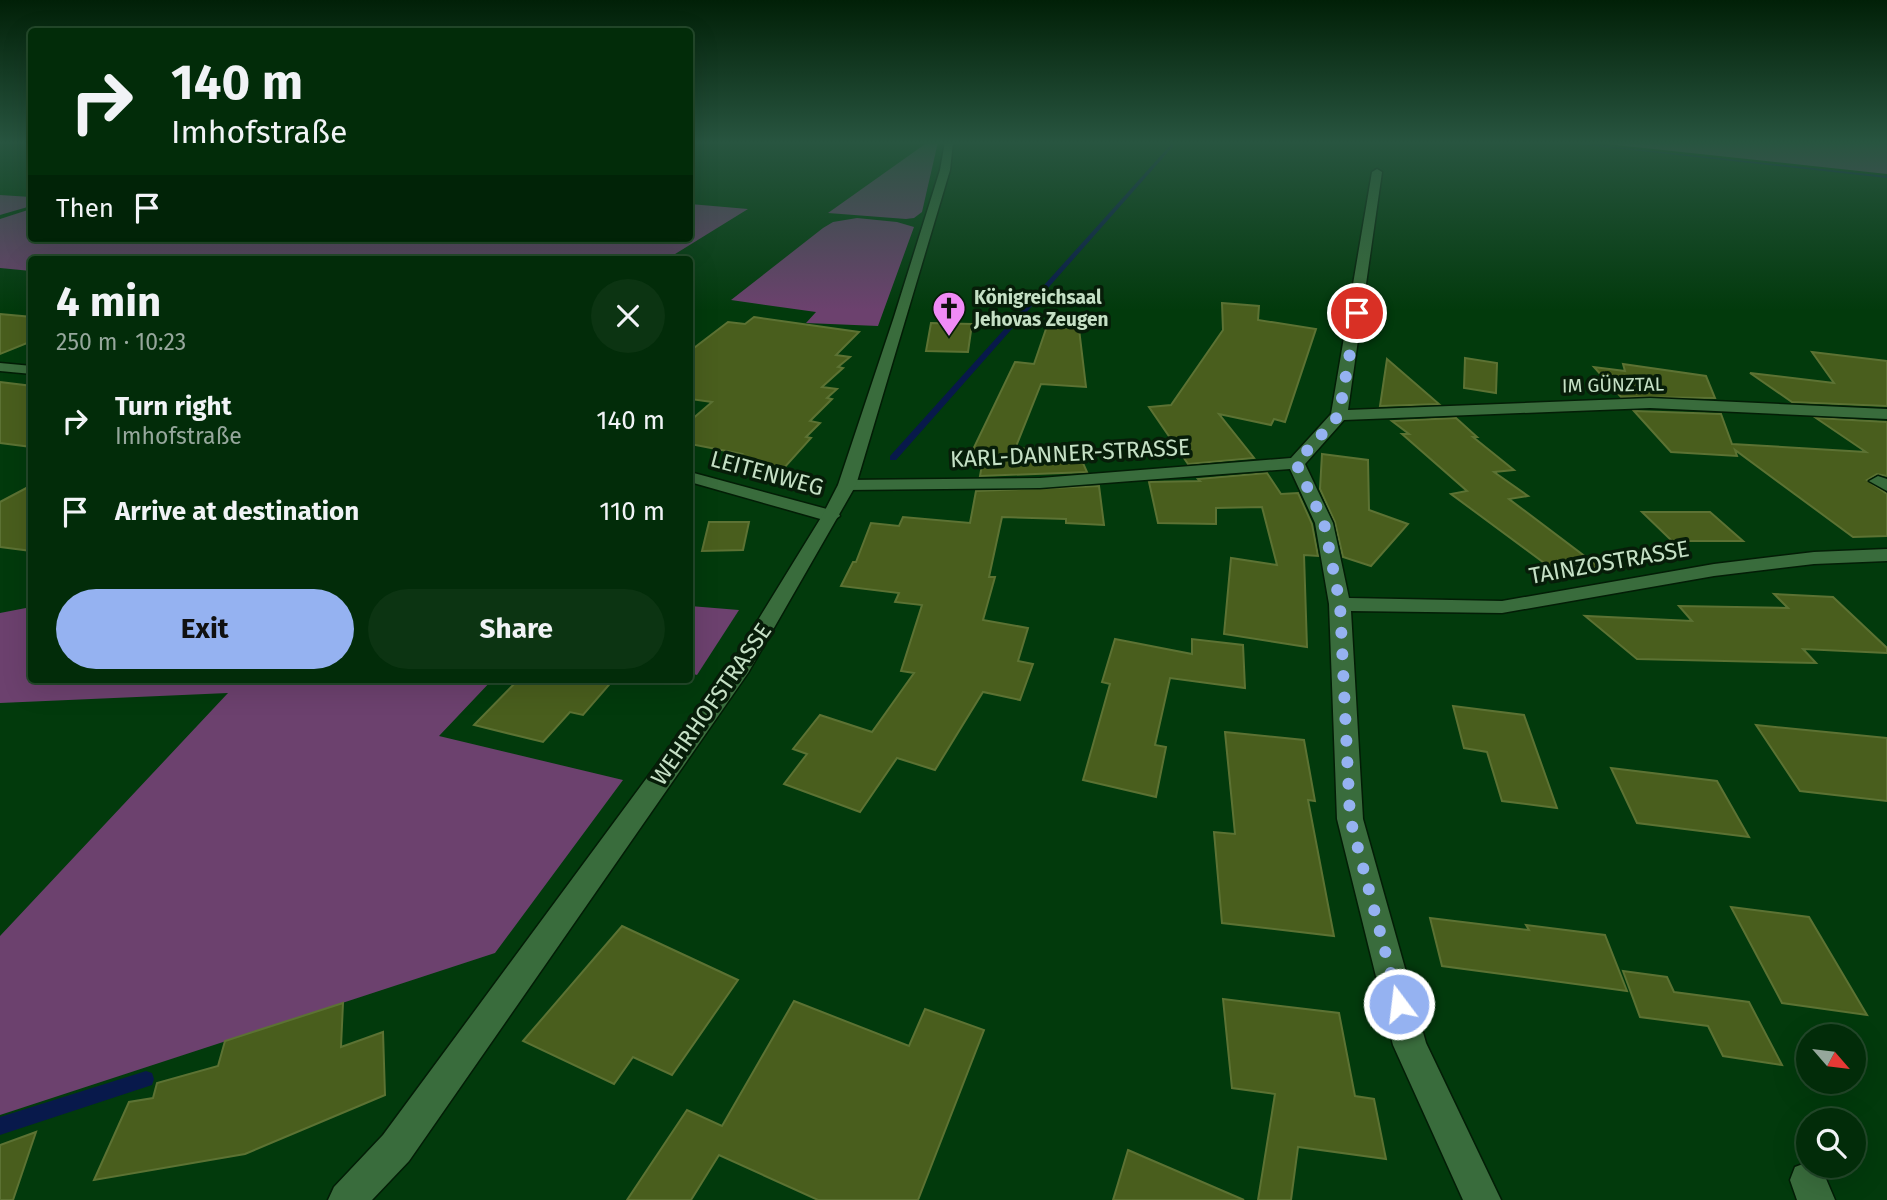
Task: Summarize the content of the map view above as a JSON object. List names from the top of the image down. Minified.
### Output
{"streets":{"street":["IM GÜNZTAL","KARL-DANNER-STRASSE","LEITENWEG","TAINZOSTRASSE","WEHRHOFSTRASSE"]},"crossings":[["KARL-DANNER-STRASSE","WEHRHOFSTRASSE"],["LEITENWEG","WEHRHOFSTRASSE"]],"places":{"church":["Königreichsaal Jehovas Zeugen"]},"north":"bottom right","page":{"turn":["140 m","Imhofstraße"],"then":"Then","heading":["4 min","250 m · 10:23"],"list":[{"name":"Turn right","note":"Imhofstraße","value":"140 m"},{"name":"Arrive at destination","value":"110 m"}],"buttons":["Exit","Share"]}}
